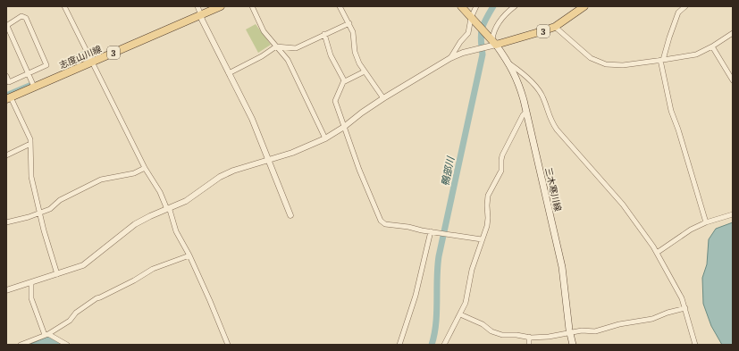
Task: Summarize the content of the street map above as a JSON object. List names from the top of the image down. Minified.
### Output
{"streets":{"main road":["3","志度山川線","三木寒川線"]},"crossings":[["3","三木寒川線"]],"water":["鴨部川"]}
